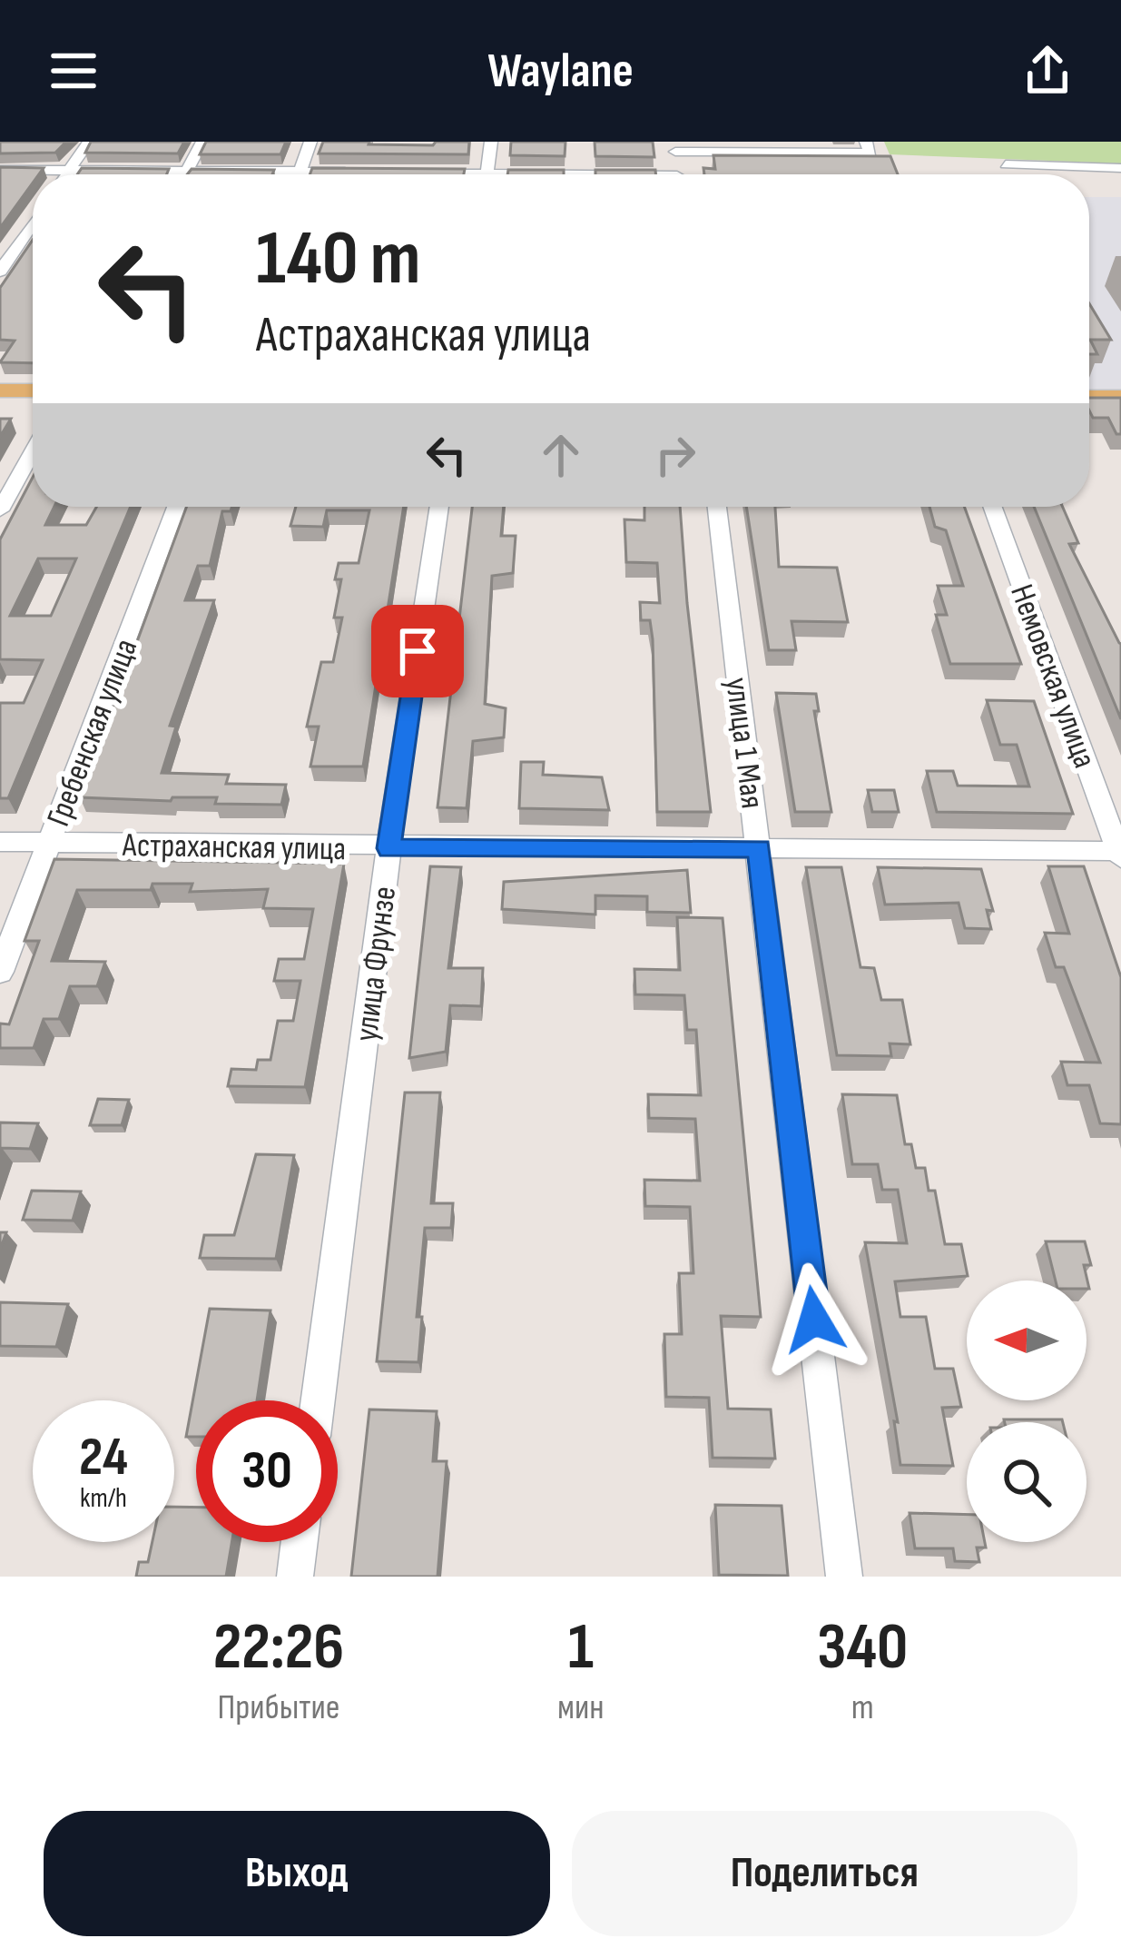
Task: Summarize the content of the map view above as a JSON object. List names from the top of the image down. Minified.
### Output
{"streets":{"street":["Немовская улица","Гребенская улица","улица 1 Мая","Астраханская улица","улица Фрунзе"]},"crossings":[["Немовская улица","Астраханская улица"],["Гребенская улица","Астраханская улица"],["улица 1 Мая","Астраханская улица"],["Астраханская улица","улица Фрунзе"]],"north":"left","page":{"header":"Waylane","turn":["140 m","Астраханская улица"],"speed":"24 km/h","limit":"30","eta":["22:26","Прибытие","1","мин","340","m"],"buttons":["Выход","Поделиться"]}}
